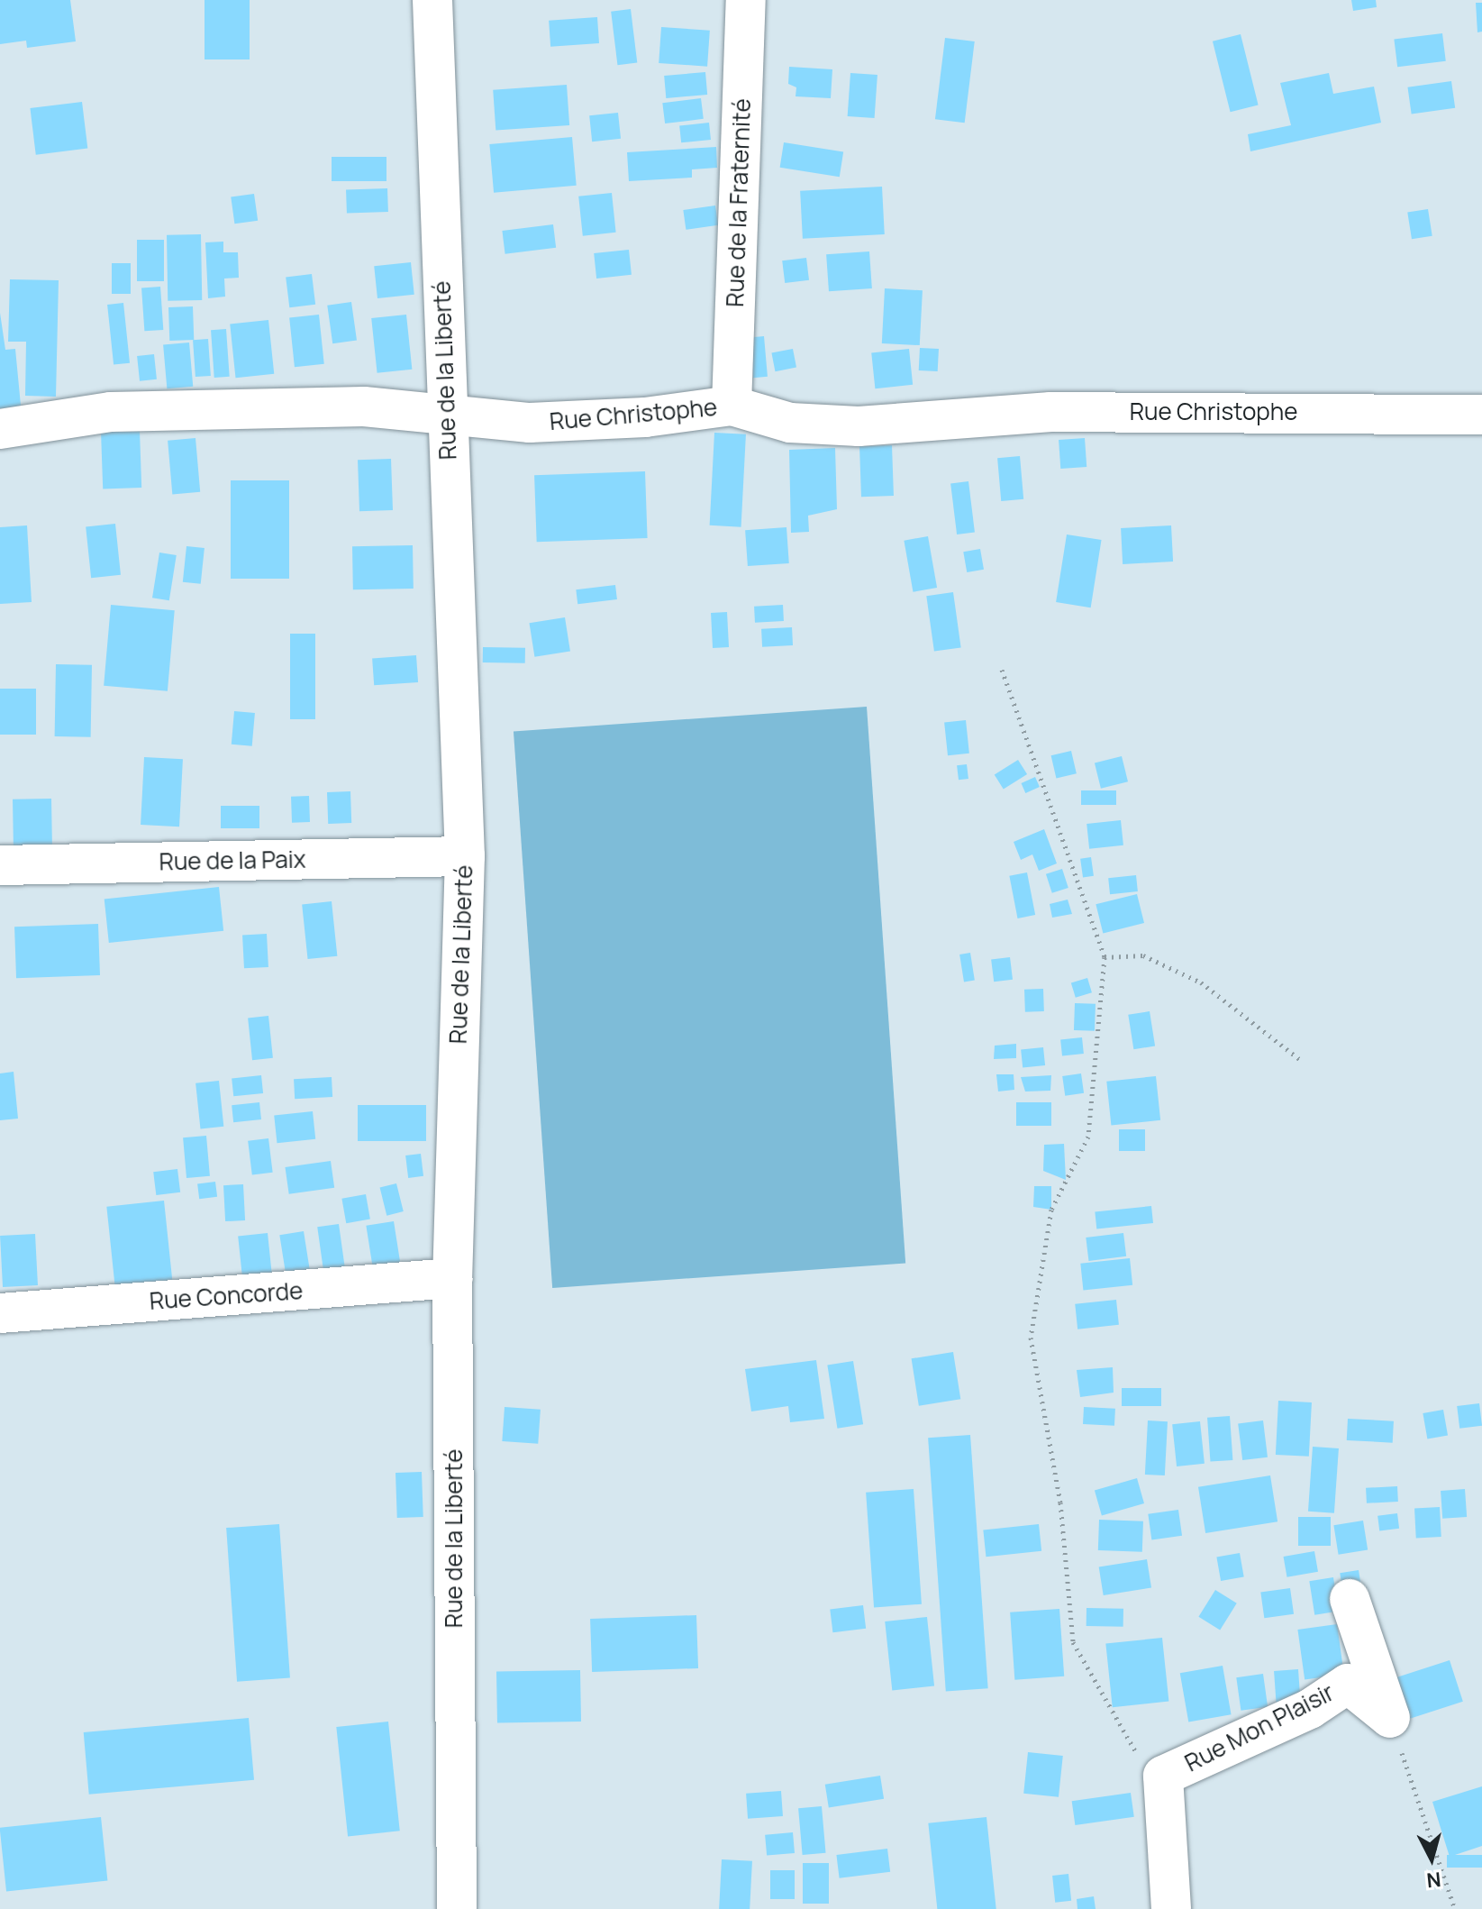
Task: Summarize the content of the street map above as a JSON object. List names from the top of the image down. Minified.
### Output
{"streets":{"street":["Rue de la Fraternité","Rue de la Liberté","Rue Christophe","Rue de la Paix","Rue Concorde","Rue Mon Plaisir"]},"crossings":[["Rue de la Fraternité","Rue Christophe"],["Rue de la Liberté","Rue Christophe"],["Rue de la Liberté","Rue de la Paix"],["Rue de la Liberté","Rue Concorde"]],"north":"bottom"}
